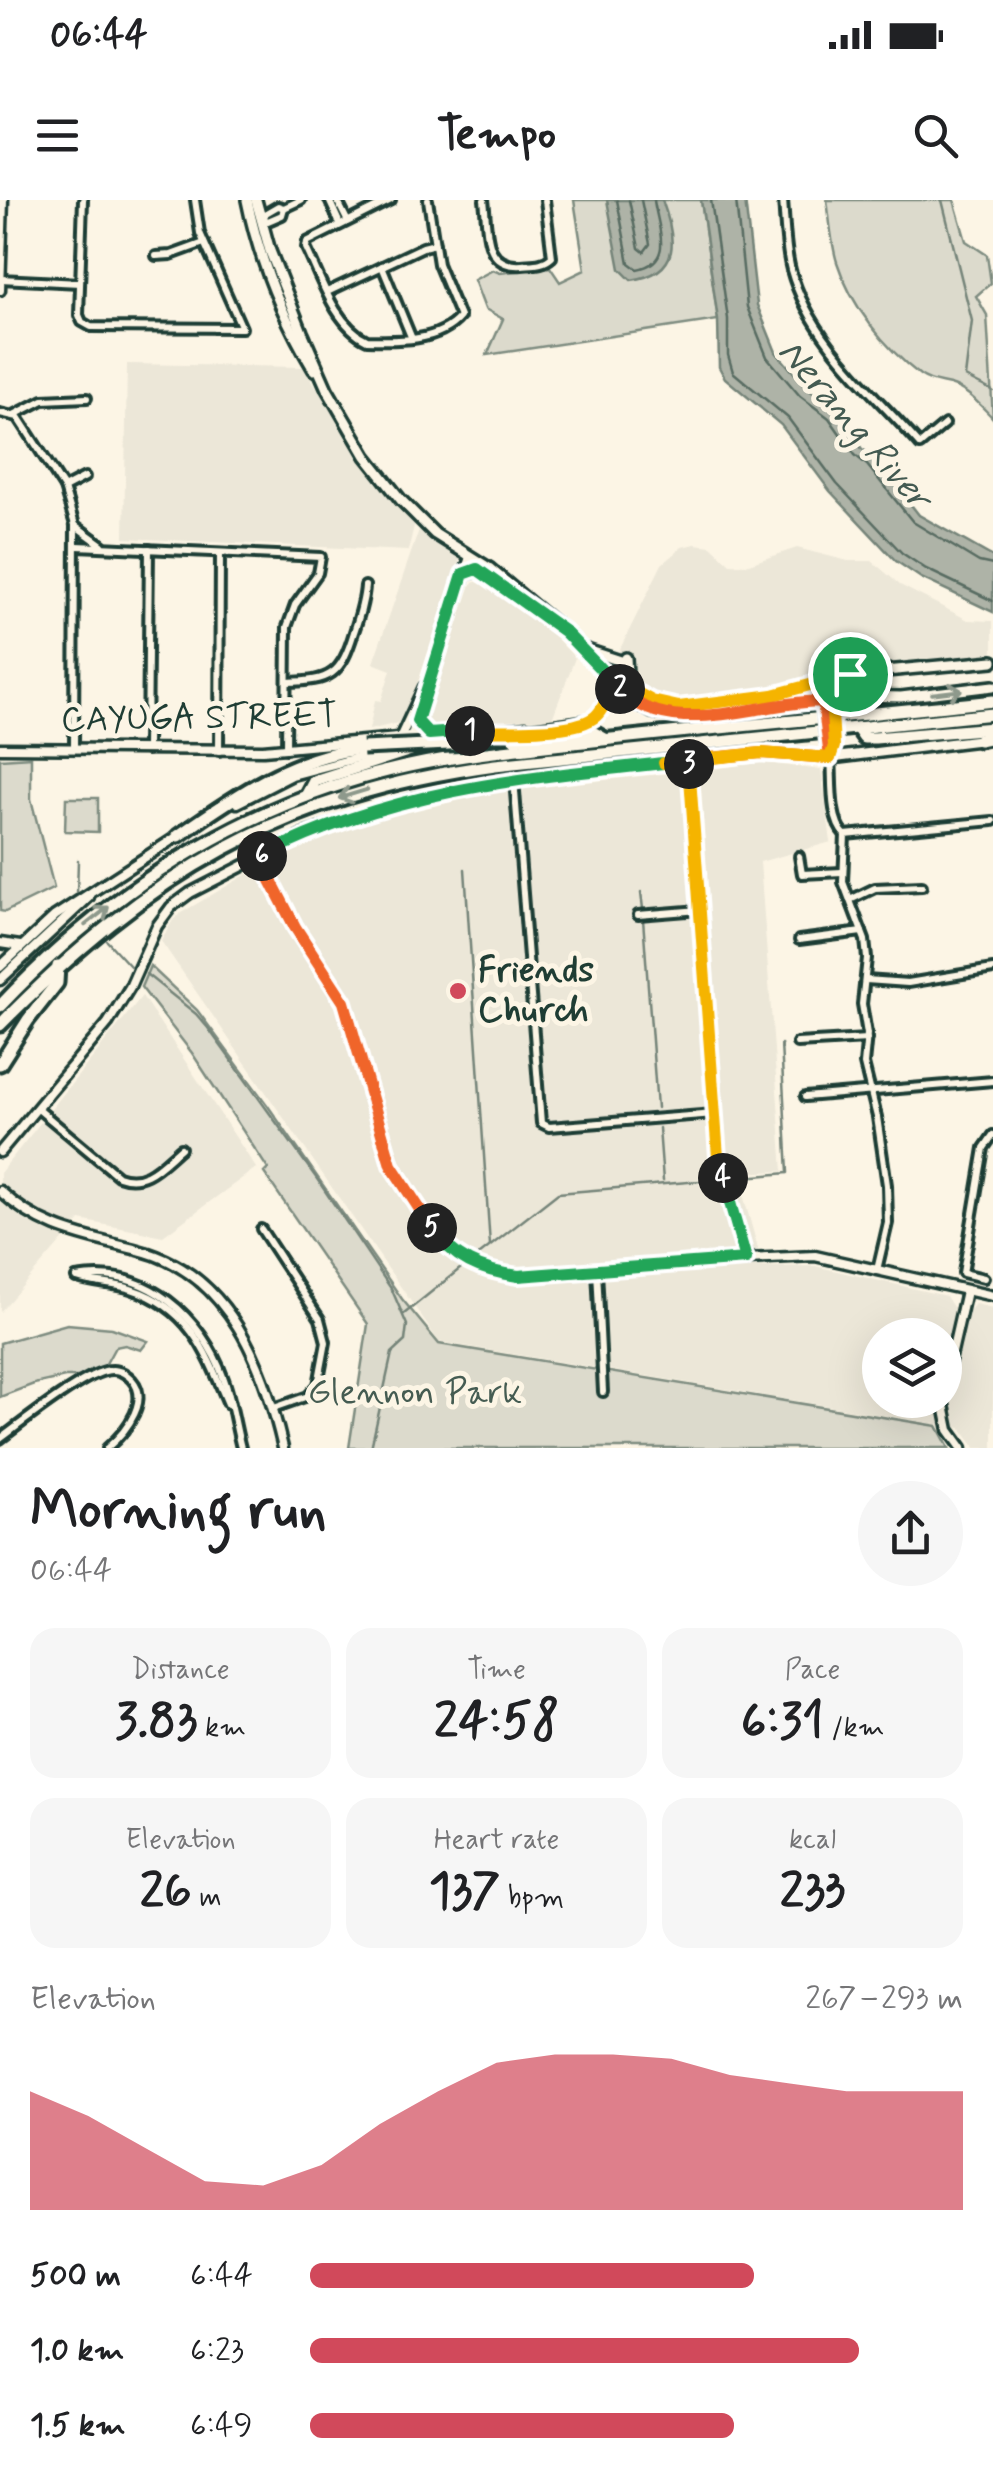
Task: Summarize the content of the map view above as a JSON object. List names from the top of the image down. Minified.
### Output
{"streets":{"street":["CAYUGA STREET"]},"water":["Nerang River"],"parks":["Glennon Park"],"places":["Friends Church"],"page":{"status":"06:44","header":"Tempo","pins":["2","1","3","6","4","5"],"heading":["Morning run","06:44"],"stats":[["Distance","3.83 km"],["Time","24:58"],["Pace","6:31 /km"],["Elevation","26 m"],["Heart rate","137 bpm"],["kcal","233"]],"chart":["Elevation","267–293 m"],"list":[{"name":"500 m","note":"6:44"},{"name":"1.0 km","note":"6:23"},{"name":"1.5 km","note":"6:49"}]}}
